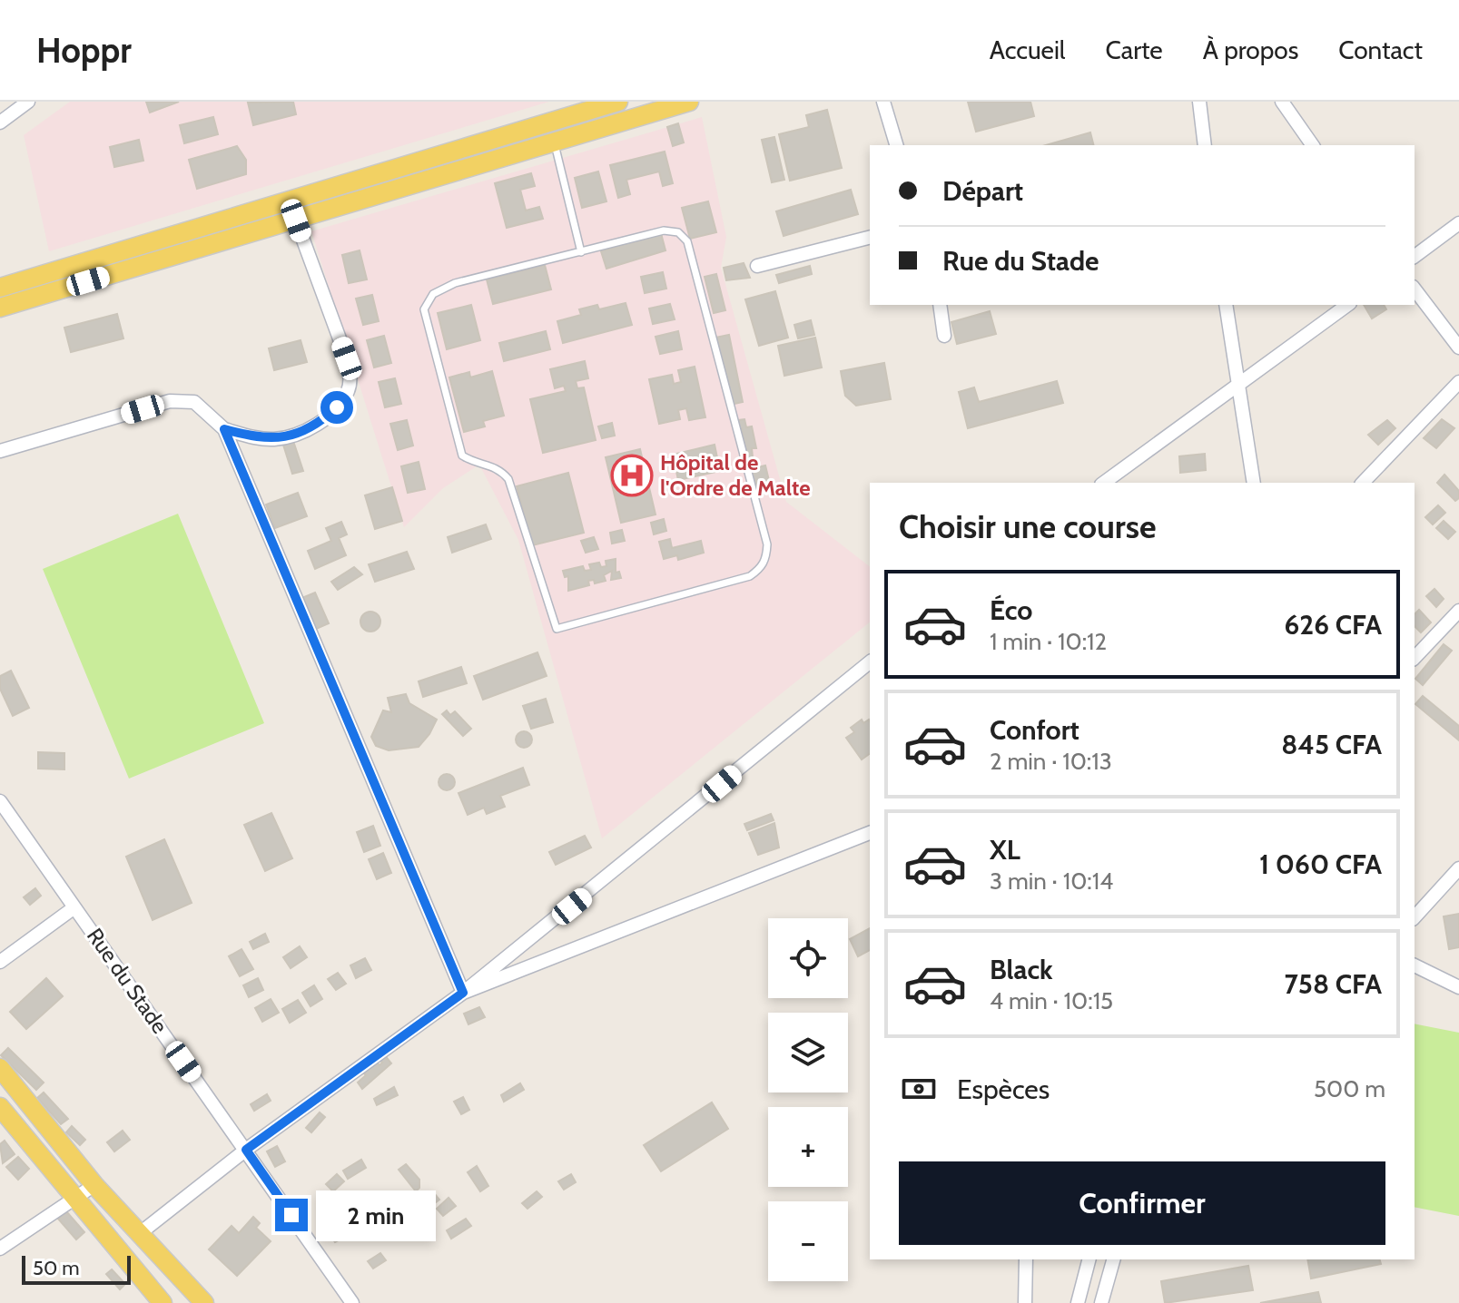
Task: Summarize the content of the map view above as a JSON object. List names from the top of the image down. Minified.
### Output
{"streets":{"street":["Rue du Stade"]},"places":{"hospital":["Hôpital de l'Ordre de Malte"]},"scale_bar":"50 m","page":{"header":"Hoppr","nav":["Accueil","Carte","À propos","Contact"],"banner":["Départ","Rue du Stade"],"heading":"Choisir une course","list":[{"name":"Éco","note":"1 min · 10:12","value":"626 CFA"},{"name":"Confort","note":"2 min · 10:13","value":"845 CFA"},{"name":"XL","note":"3 min · 10:14","value":"1 060 CFA"},{"name":"Black","note":"4 min · 10:15","value":"758 CFA"}],"map_buttons":["+","−"],"pay":["Espèces","500 m"],"buttons":"Confirmer","bubble":"2 min","scale":"50 m"}}
